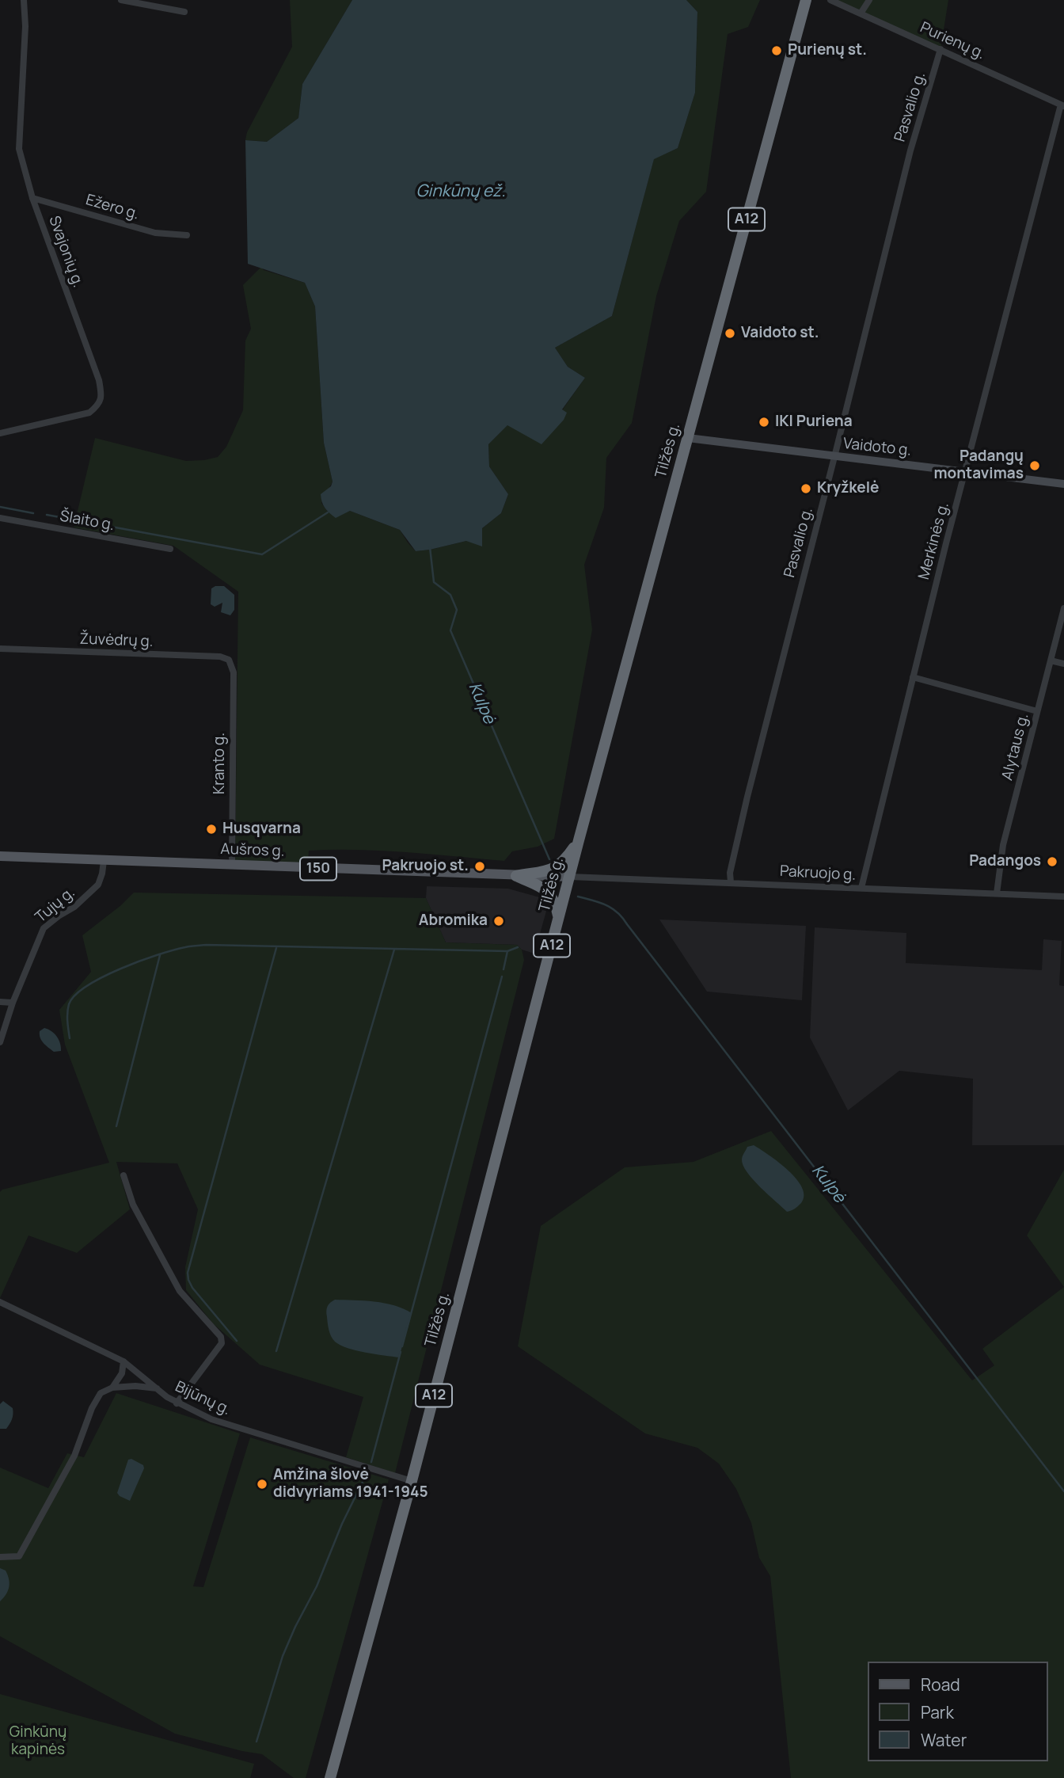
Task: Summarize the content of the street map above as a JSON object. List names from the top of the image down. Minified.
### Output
{"streets":{"highway":["A12","Tilžės g."],"main road":["Vaidoto g.","Aušros g.","150"],"street":["Purienų g.","Pasvalio g.","Ežero g.","Svajonių g.","Šlaito g.","Merkinės g.","Žuvėdrų g.","Alytaus g.","Kranto g.","Pakruojo g.","Tujų g.","Bijūnų g."]},"crossings":[["Purienų g.","Pasvalio g."],["Purienų g.","Merkinės g."],["Pasvalio g.","Vaidoto g."],["Pasvalio g.","Pakruojo g."],["Ežero g.","Svajonių g."],["Vaidoto g.","Tilžės g."],["Vaidoto g.","Merkinės g."],["Tilžės g.","Aušros g."],["Tilžės g.","Pakruojo g."],["Tilžės g.","Bijūnų g."],["Merkinės g.","Pakruojo g."],["Žuvėdrų g.","Kranto g."],["Alytaus g.","Pakruojo g."],["Kranto g.","Aušros g."],["Aušros g.","Pakruojo g."],["Aušros g.","Tujų g."]],"water":["Ginkūnų ež.","Kulpė"],"parks":["Ginkūnų kapinės"],"places":["Purienų st.","Vaidoto st.","IKI Puriena","Padangų montavimas","Kryžkelė","Husqvarna","Padangos","Pakruojo st.","Abromika","Amžina šlovė didvyriams 1941-1945"],"legend":["Road","Park","Water"]}
